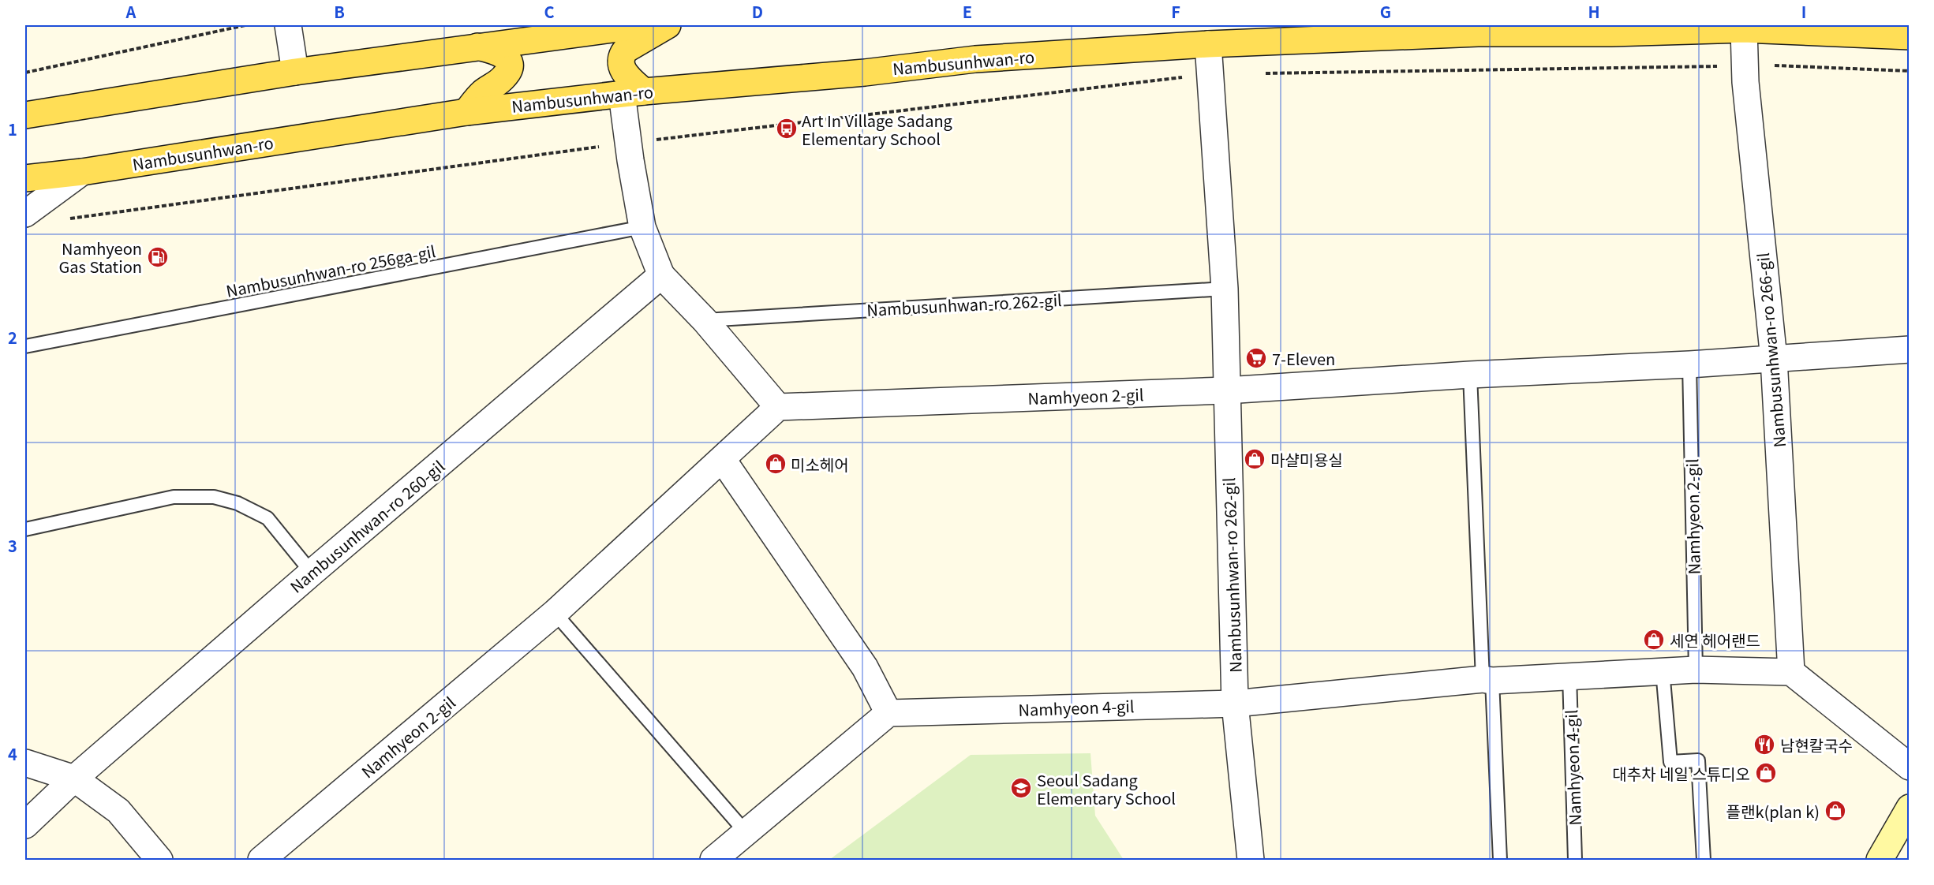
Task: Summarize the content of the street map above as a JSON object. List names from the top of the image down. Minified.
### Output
{"streets":{"main road":["Nambusunhwan-ro"],"street":["Nambusunhwan-ro 262-gil","Nambusunhwan-ro 266-gil","Namhyeon 2-gil","Nambusunhwan-ro 260-gil","Namhyeon 4-gil"],"lane":["Nambusunhwan-ro 256ga-gil"]},"crossings":[["Nambusunhwan-ro","Nambusunhwan-ro 262-gil"],["Nambusunhwan-ro","Nambusunhwan-ro 266-gil"],["Nambusunhwan-ro 262-gil","Namhyeon 2-gil"],["Nambusunhwan-ro 262-gil","Namhyeon 4-gil"],["Nambusunhwan-ro 266-gil","Namhyeon 2-gil"],["Nambusunhwan-ro 266-gil","Namhyeon 4-gil"],["Namhyeon 2-gil","Namhyeon 4-gil"]],"places":{"bus stop":["Art In Village Sadang Elementary School"],"fuel station":["Namhyeon Gas Station"],"supermarket":["7-Eleven"],"shop":["마샬미용실","미소헤어","세연 헤어랜드","대추차 네일 스튜디오","플랜k(plan k)"],"restaurant":["남현칼국수"],"school or university":["Seoul Sadang Elementary School"]},"grid":{"columns":["A","B","C","D","E","F","G","H","I"],"rows":["1","2","3","4"]}}
